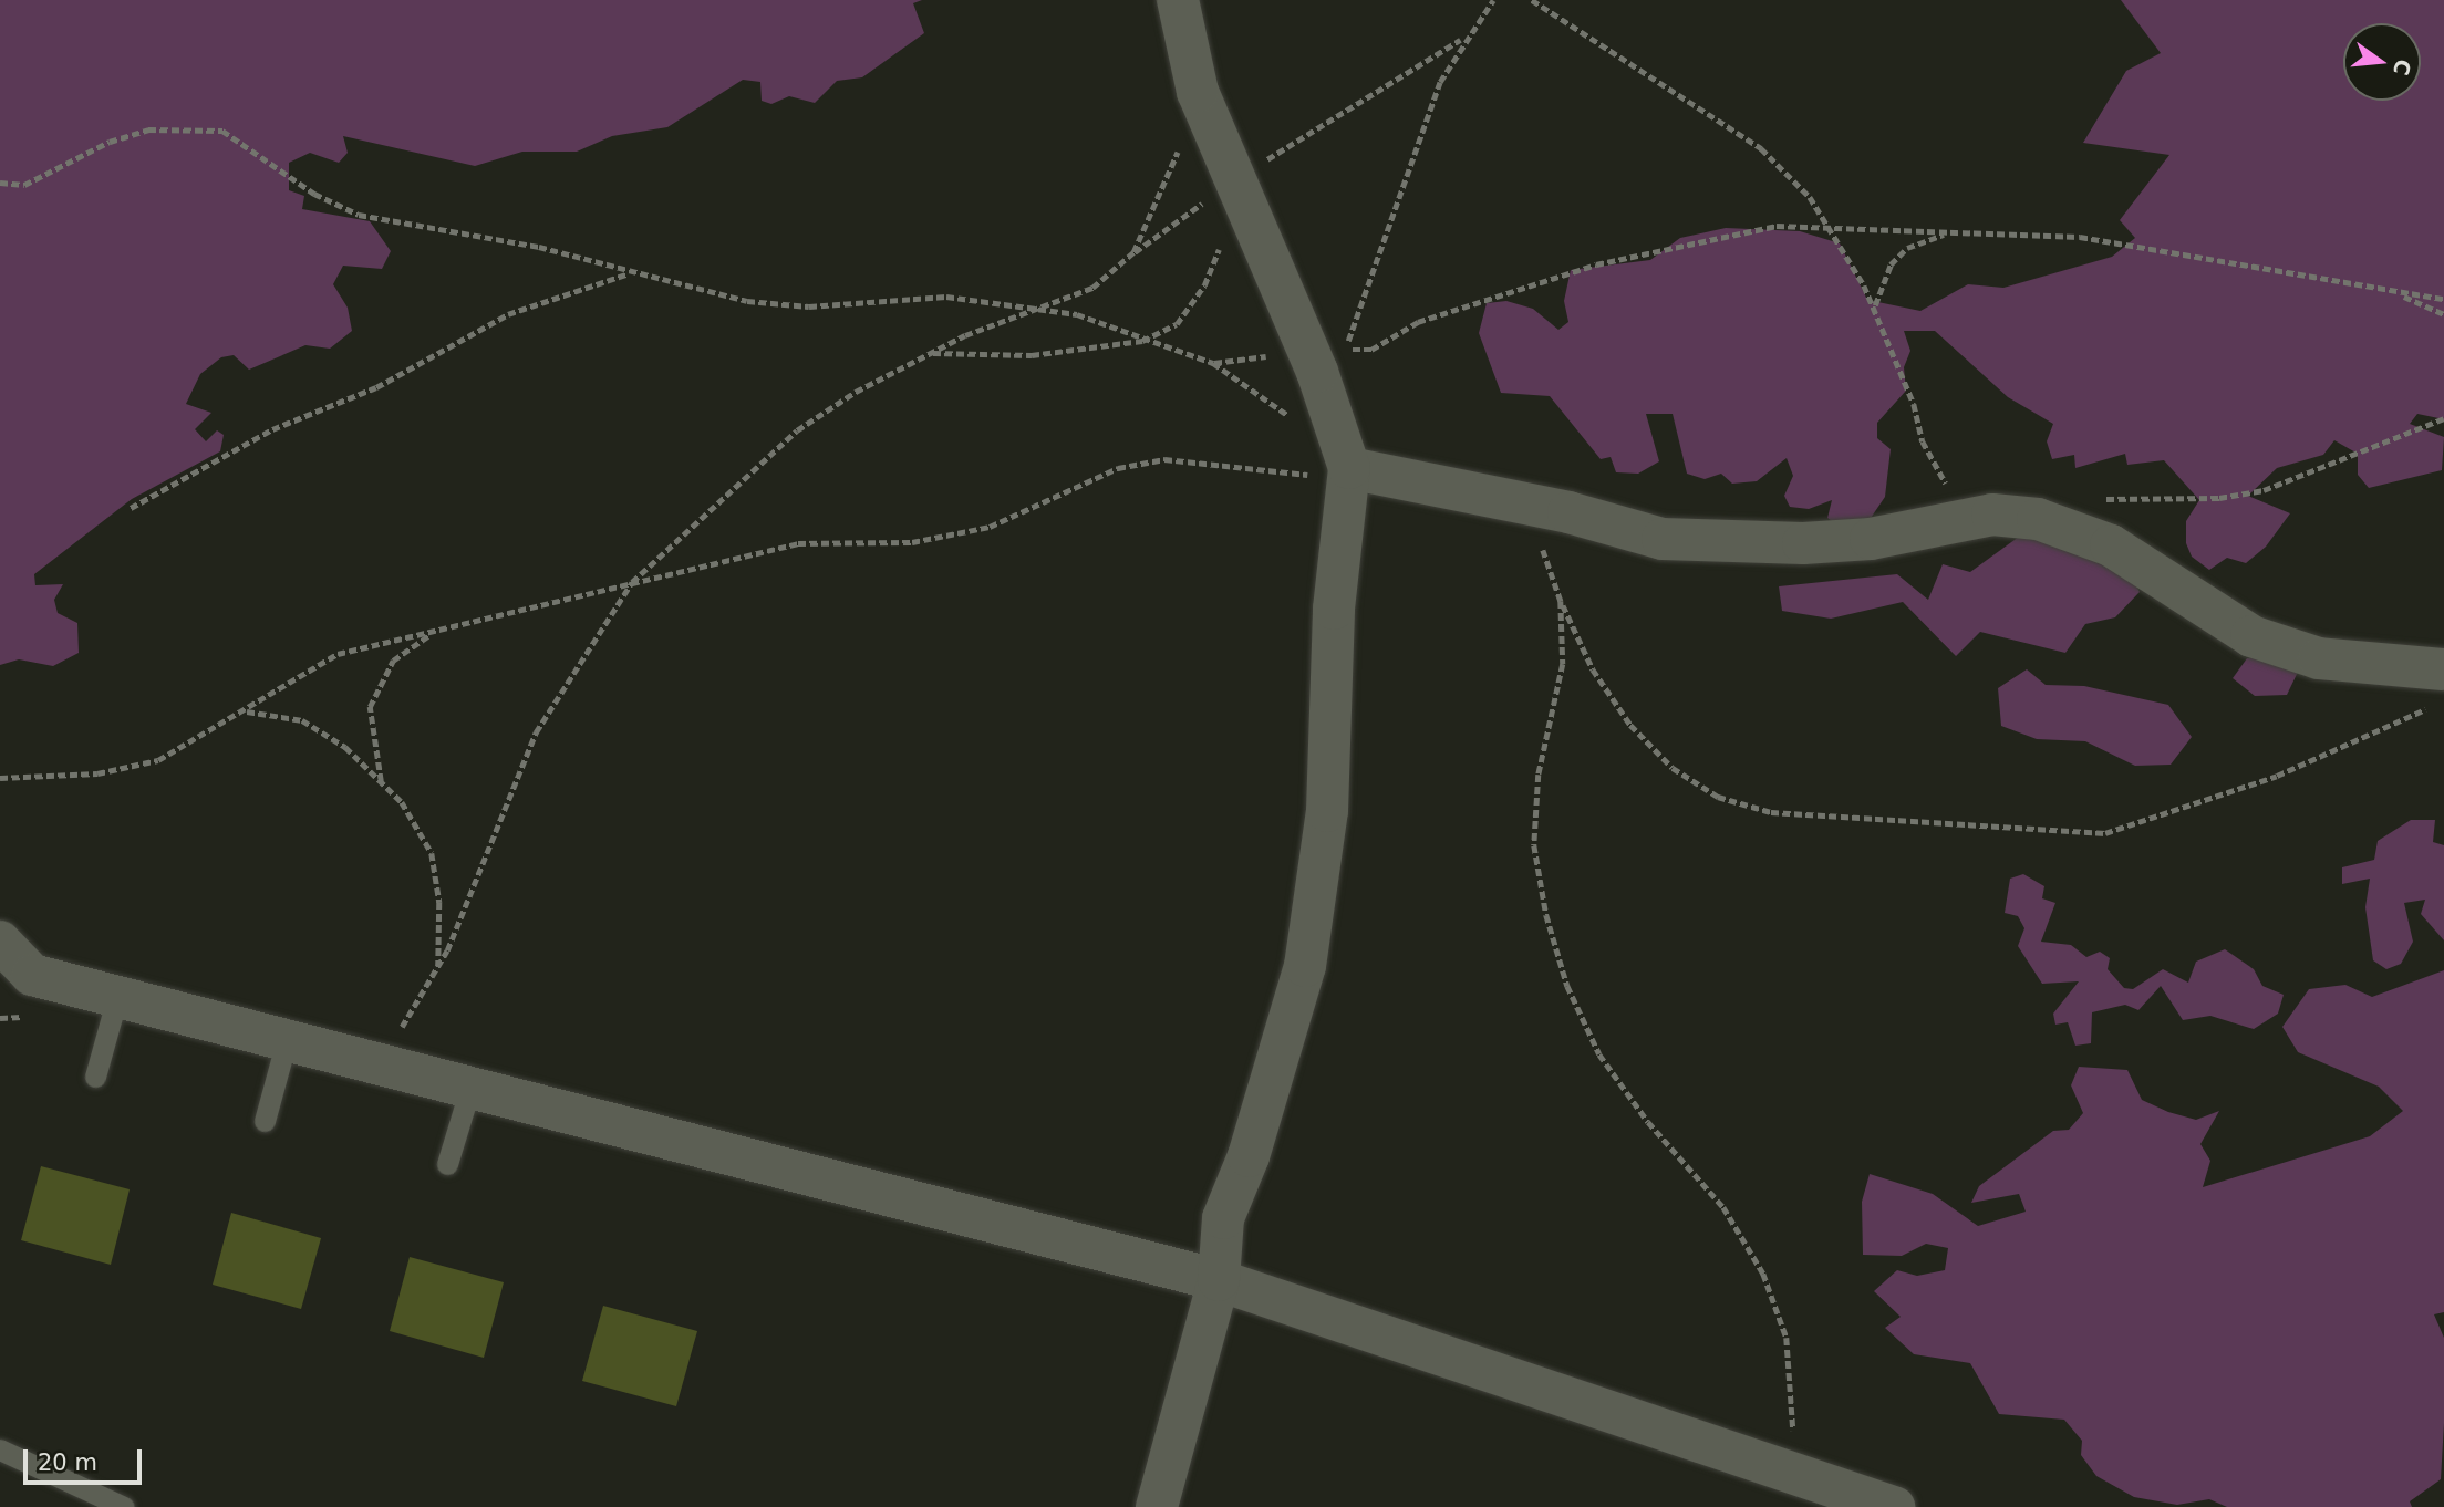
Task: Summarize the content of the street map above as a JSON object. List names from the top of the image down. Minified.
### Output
{"scale_bar":"20 m","north":"right"}
